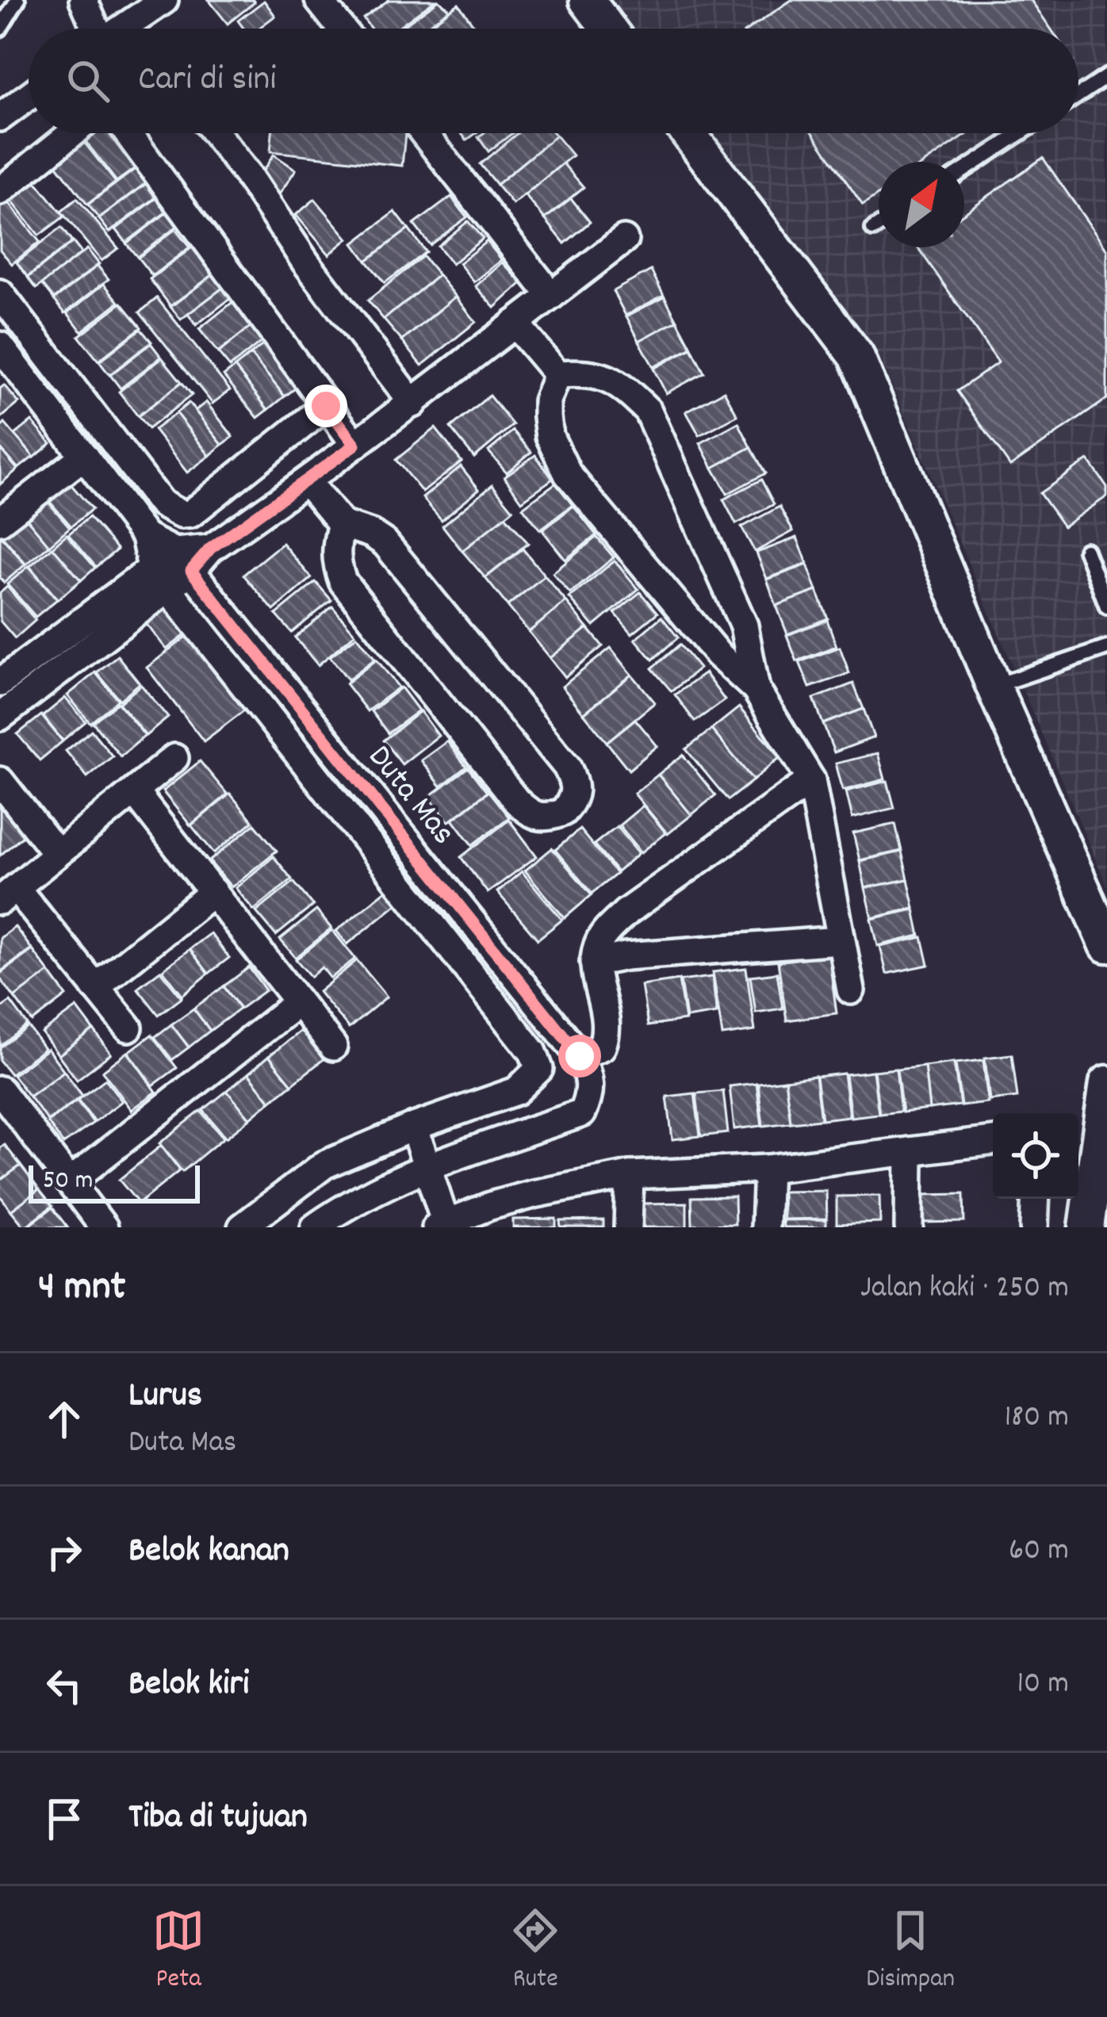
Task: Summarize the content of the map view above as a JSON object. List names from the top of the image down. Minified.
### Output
{"streets":{"street":["Duta Mas"]},"scale_bar":"50 m","north":"top right","page":{"search":"Cari di sini","scale":"50 m","heading":["4 mnt","Jalan kaki · 250 m"],"list":[["Lurus","Duta Mas","180 m"],["Belok kanan","60 m"],["Belok kiri","10 m"],"Tiba di tujuan"],"nav":["Peta","Rute","Disimpan"]}}
